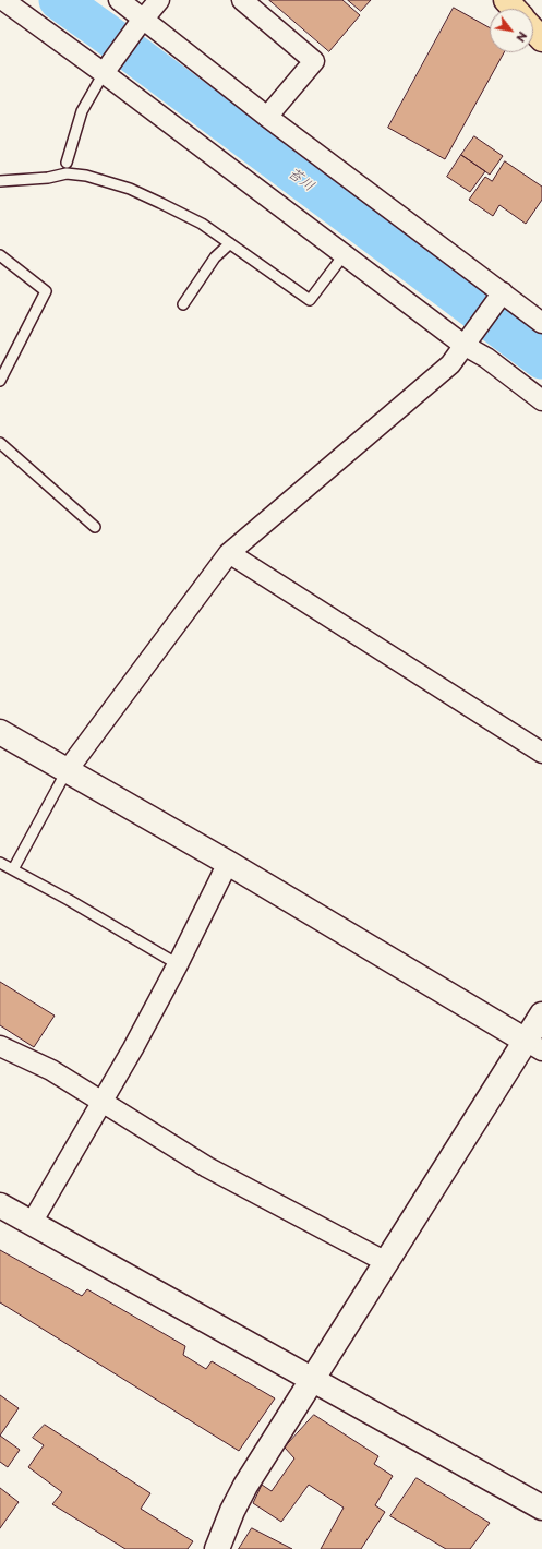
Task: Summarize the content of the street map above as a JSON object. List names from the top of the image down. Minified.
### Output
{"water":["苔川"],"north":"bottom right"}
